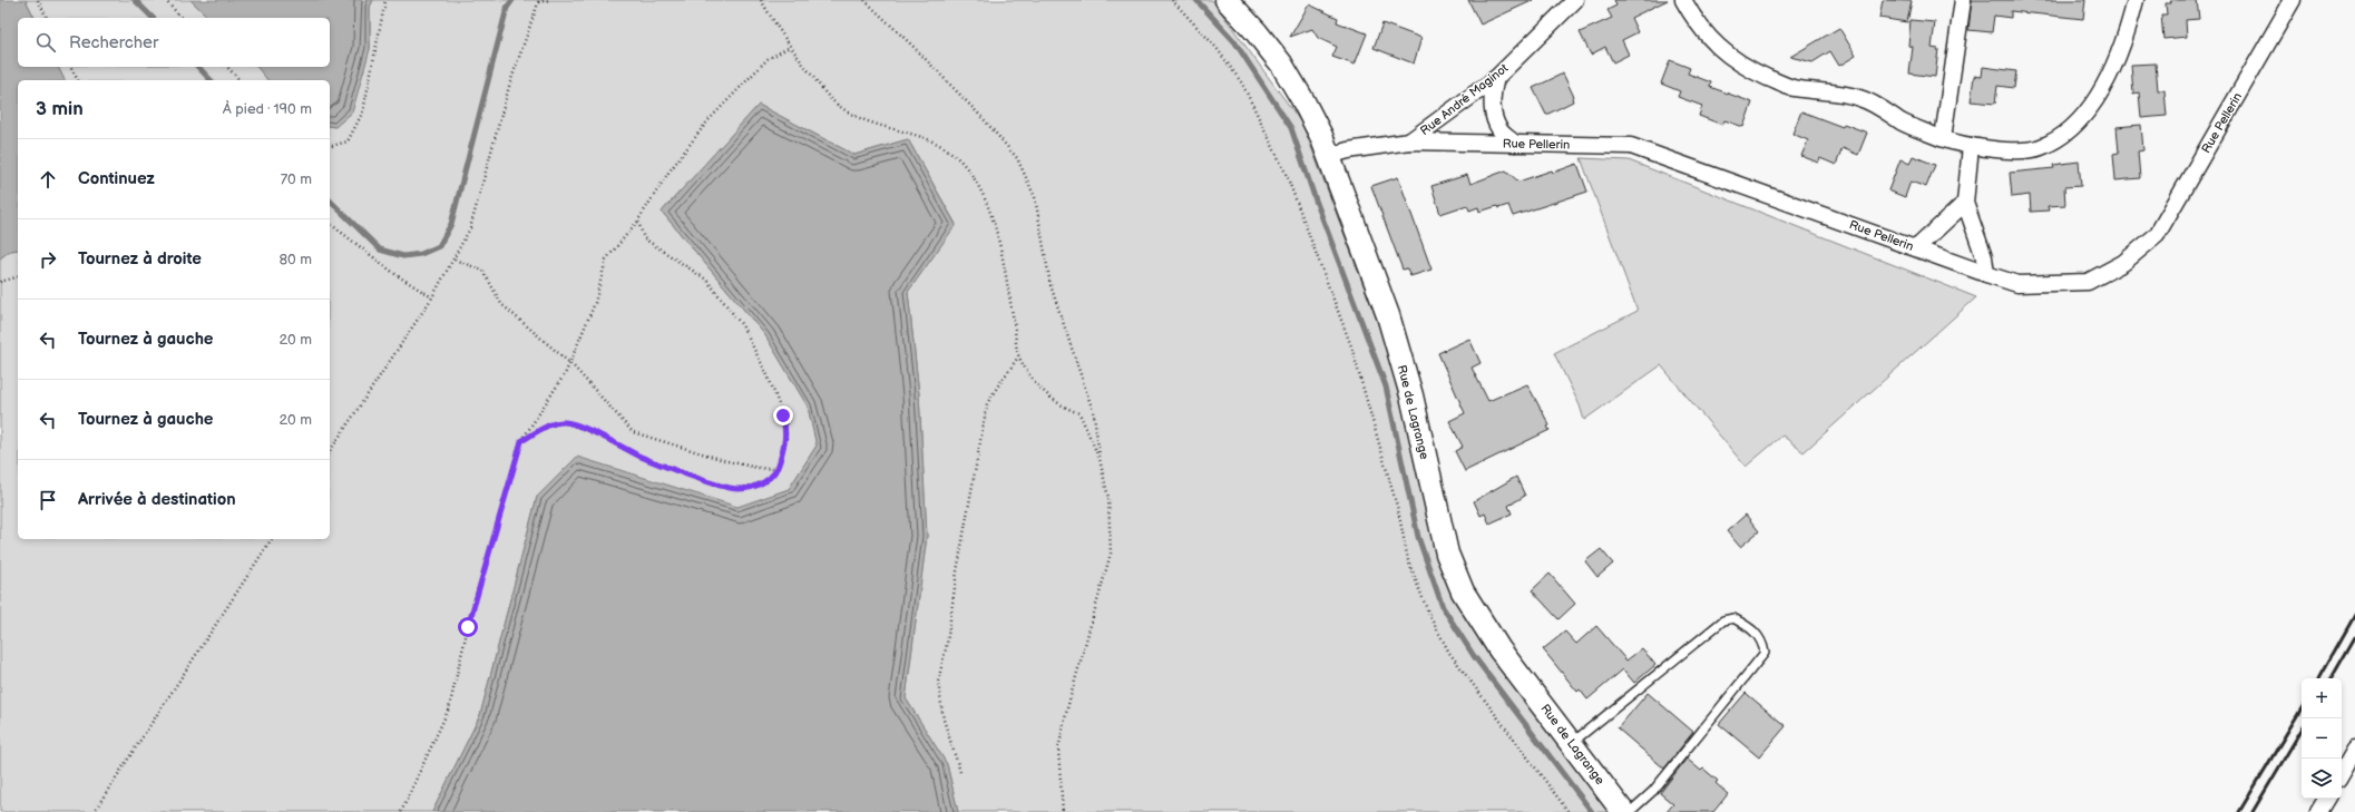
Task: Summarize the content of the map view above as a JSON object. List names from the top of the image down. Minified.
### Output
{"streets":{"street":["Rue André Maginot","Rue Pellerin","Rue de Lagrange"]},"crossings":[["Rue André Maginot","Rue Pellerin"],["Rue Pellerin","Rue de Lagrange"]],"page":{"search":"Rechercher","heading":["3 min","À pied · 190 m"],"list":[["Continuez","70 m"],["Tournez à droite","80 m"],["Tournez à gauche","20 m"],["Tournez à gauche","20 m"],"Arrivée à destination"],"map_buttons":["+","−"]}}
